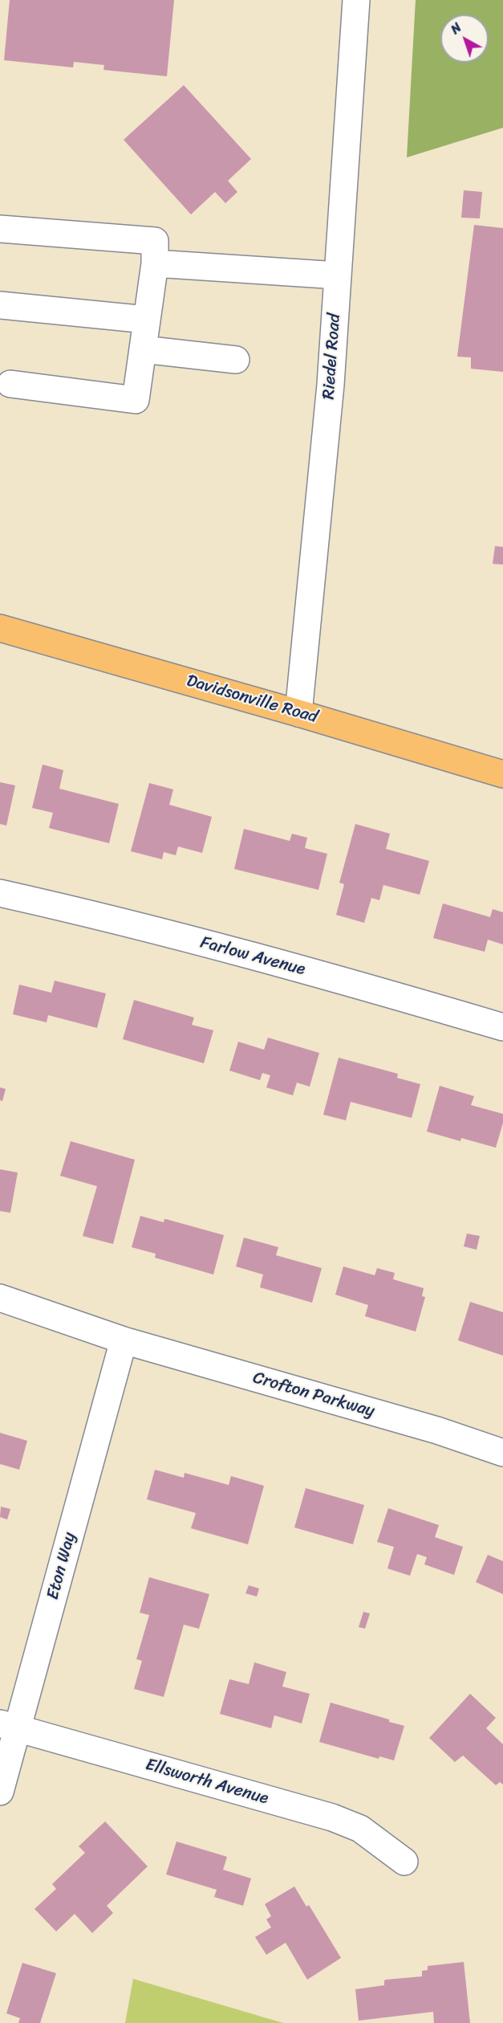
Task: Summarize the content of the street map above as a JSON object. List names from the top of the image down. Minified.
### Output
{"streets":{"main road":["Davidsonville Road"],"street":["Riedel Road","Farlow Avenue","Crofton Parkway","Eton Way","Ellsworth Avenue"]},"crossings":[["Riedel Road","Davidsonville Road"],["Crofton Parkway","Eton Way"],["Eton Way","Ellsworth Avenue"]],"north":"top left"}
